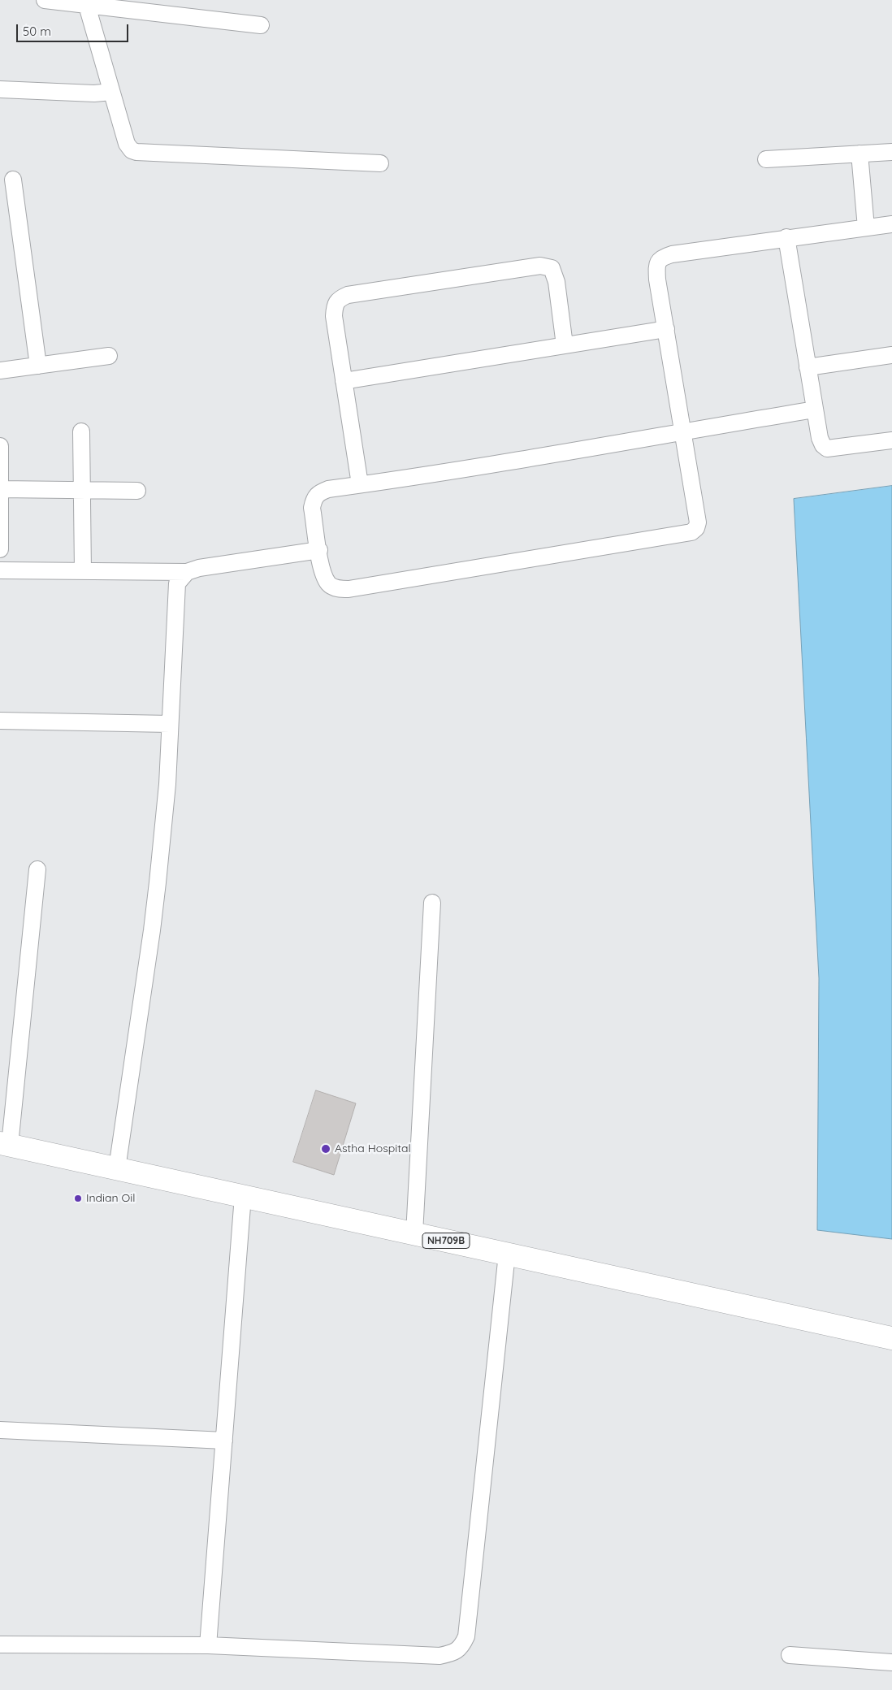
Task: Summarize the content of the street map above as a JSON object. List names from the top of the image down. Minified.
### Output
{"streets":{"highway":["NH709B"]},"places":["Astha Hospital","Indian Oil"],"scale_bar":"50 m"}
